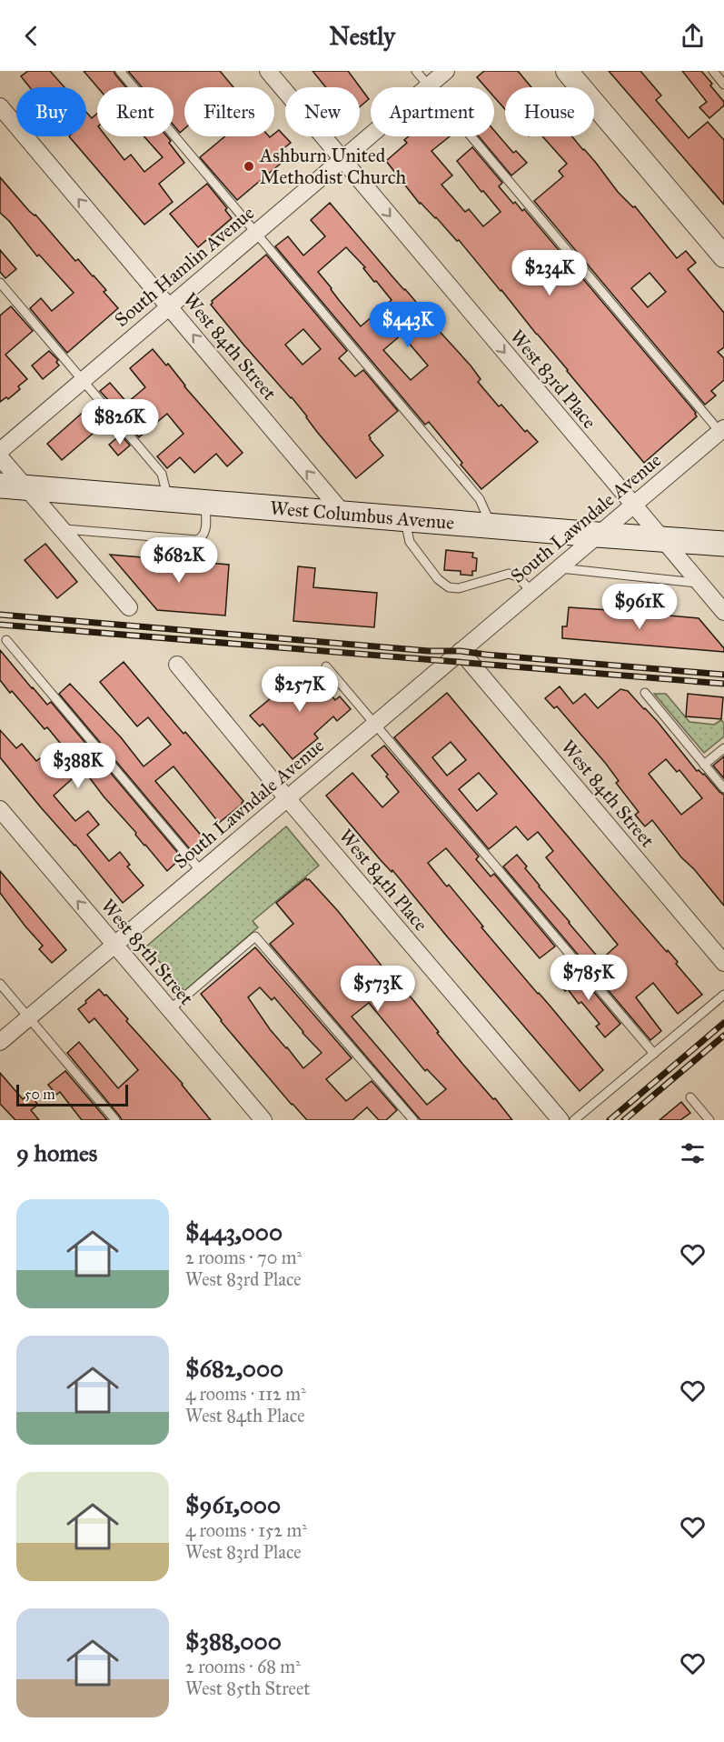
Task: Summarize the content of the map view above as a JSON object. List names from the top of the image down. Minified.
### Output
{"streets":{"main road":["West Columbus Avenue"],"street":["South Hamlin Avenue","West 84th Street","West 83rd Place","South Lawndale Avenue","West 84th Place","West 85th Street"]},"crossings":[["South Hamlin Avenue","West 84th Street"],["South Hamlin Avenue","West 83rd Place"],["West 84th Street","West Columbus Avenue"],["West 84th Street","South Lawndale Avenue"],["West 83rd Place","West Columbus Avenue"],["West 83rd Place","South Lawndale Avenue"],["West Columbus Avenue","South Lawndale Avenue"],["South Lawndale Avenue","West 84th Place"],["South Lawndale Avenue","West 85th Street"]],"one_way":["West 84th Street","West 83rd Place","West 85th Street"],"places":["Ashburn United Methodist Church"],"scale_bar":"50 m","page":{"header":"Nestly","chip":["Buy","Rent","Filters","New","Apartment","House"],"price":["$234K","$443K","$826K","$682K","$961K","$257K","$388K","$785K","$573K"],"scale":"50 m","heading":"9 homes","list":[{"name":"$443,000","note":"2 rooms · 70 m² · West 83rd Place"},{"name":"$682,000","note":"4 rooms · 112 m² · West 84th Place"},{"name":"$961,000","note":"4 rooms · 152 m² · West 83rd Place"},{"name":"$388,000","note":"2 rooms · 68 m² · West 85th Street"}]}}
